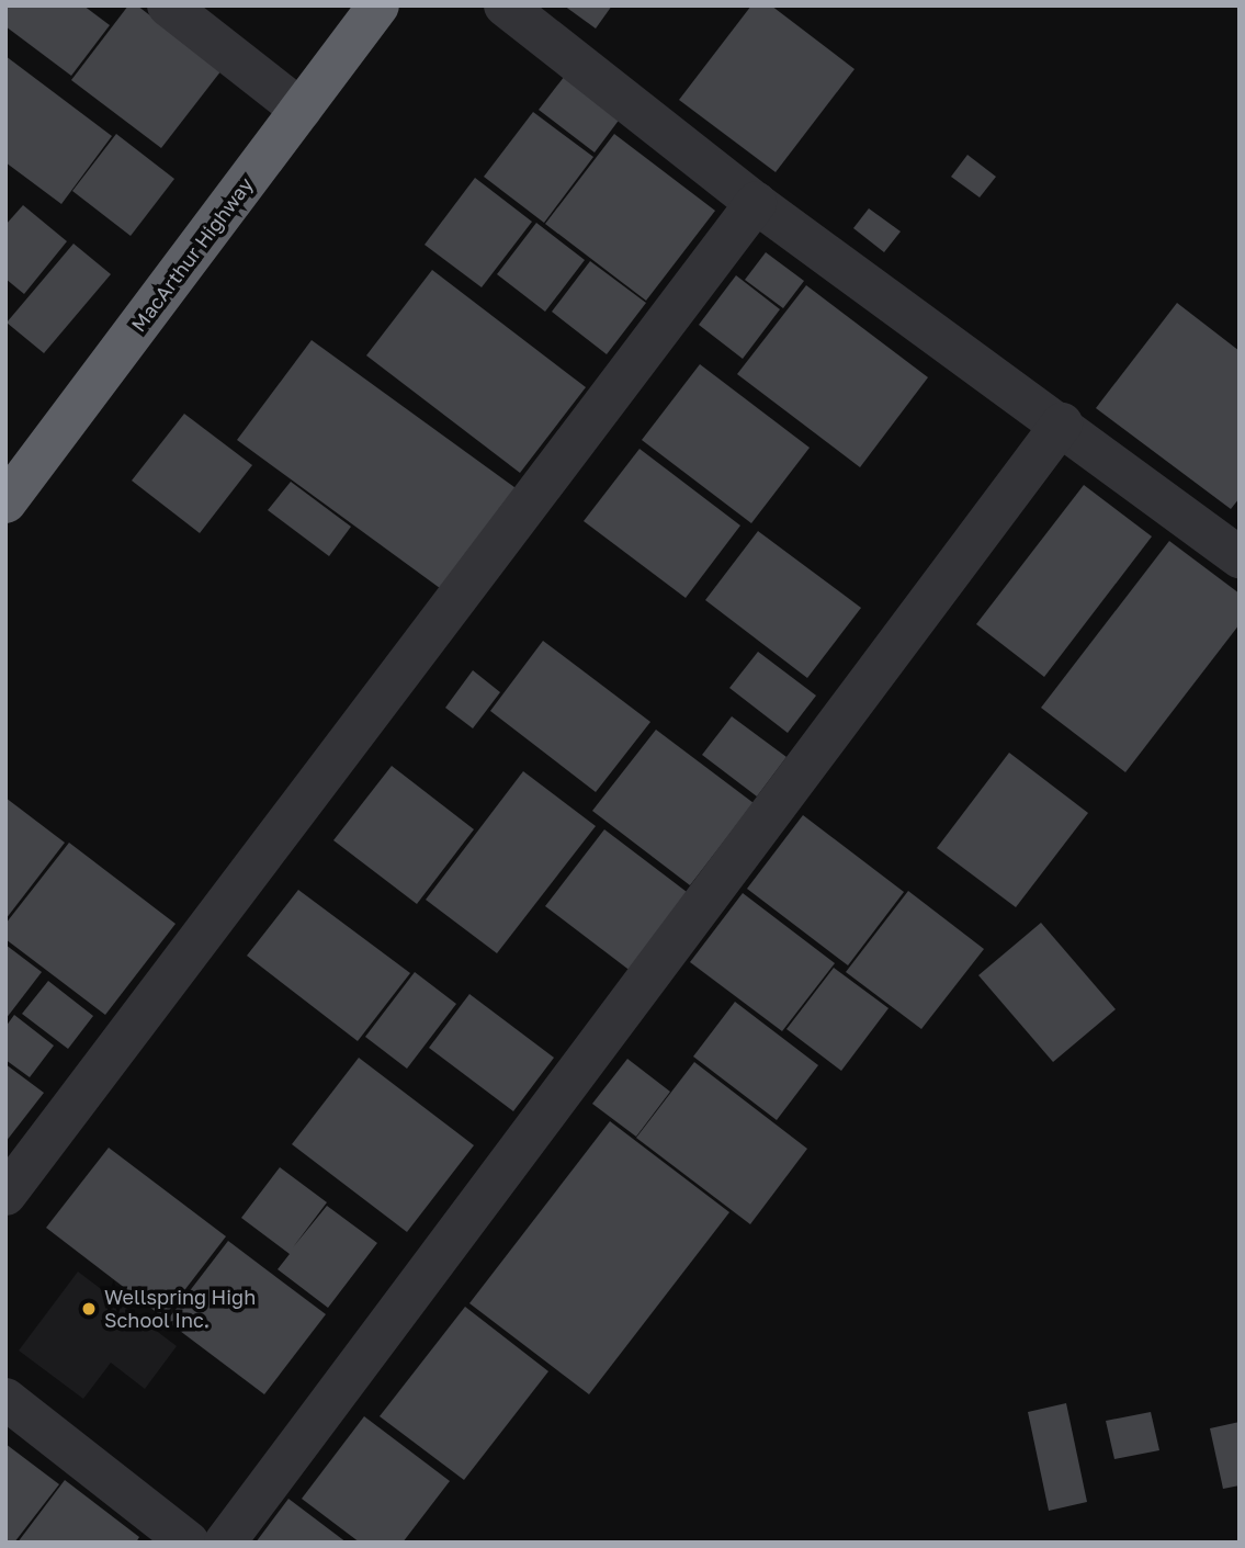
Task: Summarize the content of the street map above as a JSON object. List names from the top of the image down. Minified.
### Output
{"streets":{"highway":["MacArthur Highway"]},"places":["Wellspring High School Inc."]}
